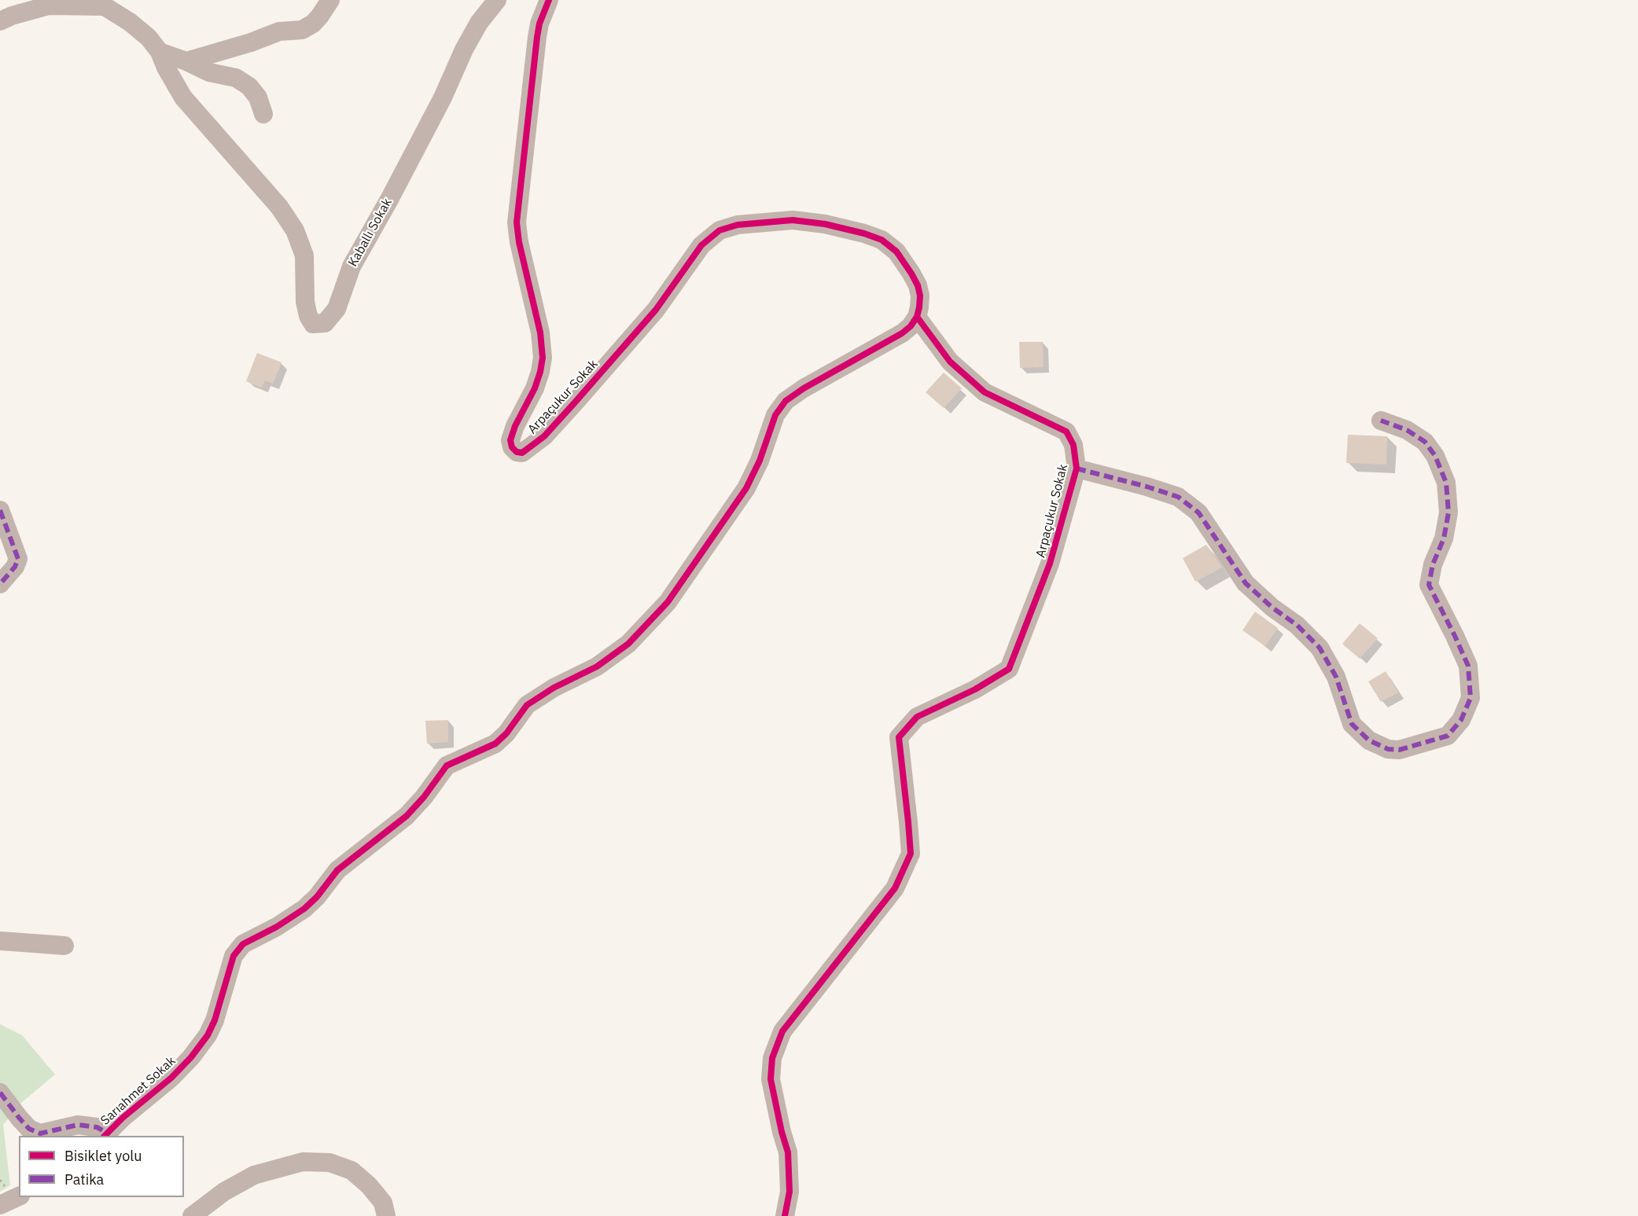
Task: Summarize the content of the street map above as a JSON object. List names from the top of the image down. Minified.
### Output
{"streets":{"street":["Kaballı Sokak","Arpaçukur Sokak","Sarıahmet Sokak"]},"crossings":[["Arpaçukur Sokak","Sarıahmet Sokak"]],"legend":["Bisiklet yolu","Patika"]}
